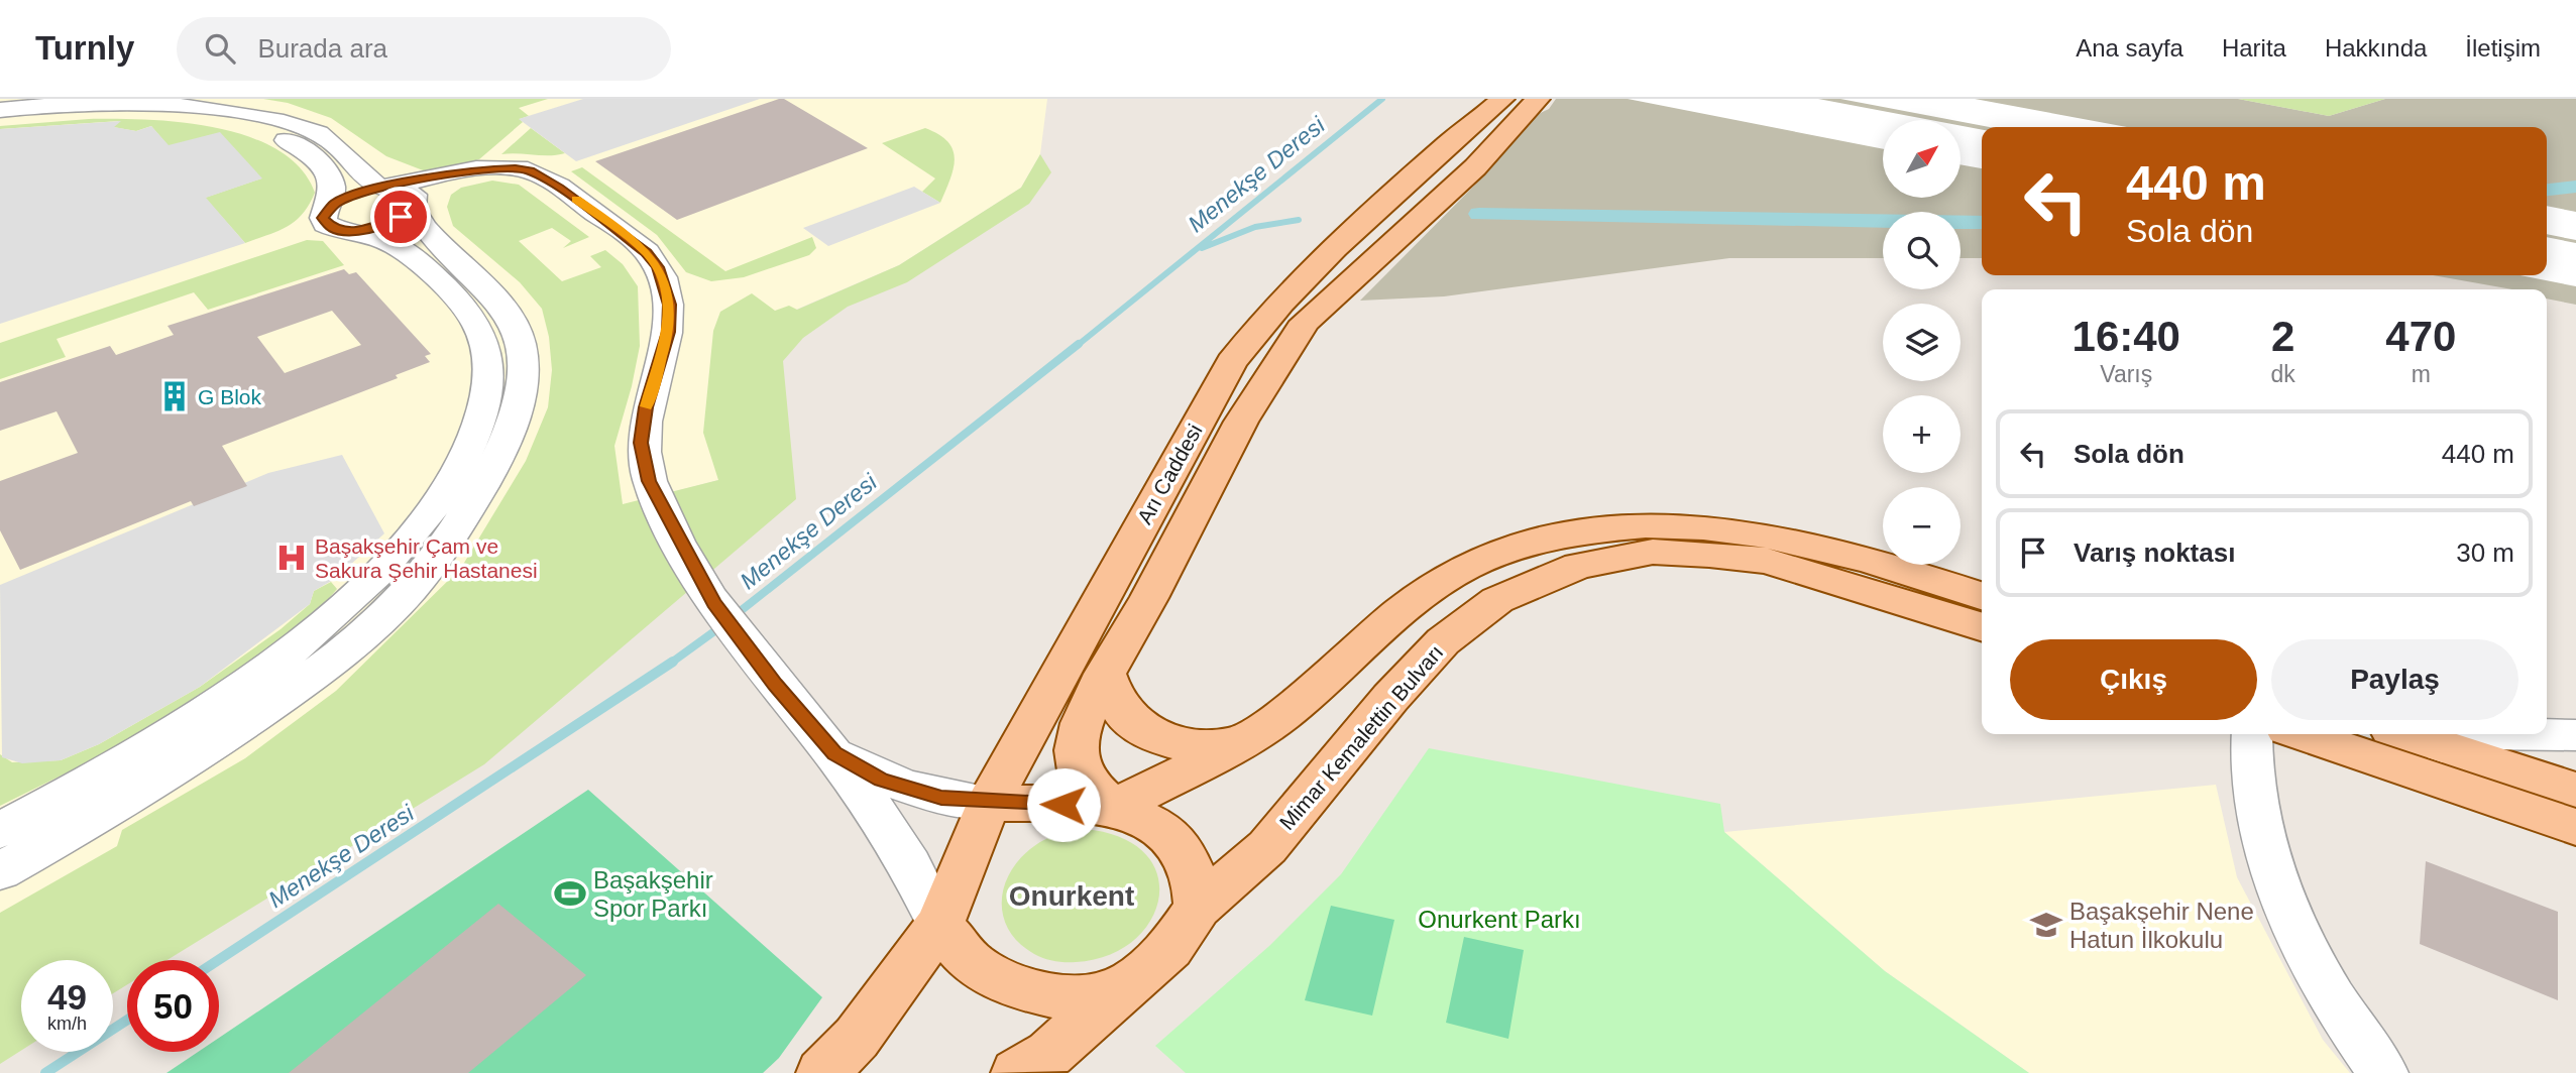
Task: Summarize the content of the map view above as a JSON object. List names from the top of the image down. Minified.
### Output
{"streets":{"main road":["Arı Caddesi","Mimar Kemalettin Bulvarı"]},"crossings":[["Arı Caddesi","Mimar Kemalettin Bulvarı"]],"districts":["Onurkent"],"water":["Menekşe Deresi"],"parks":["Onurkent Parkı"],"places":{"building":["G Blok"],"hospital":["Başakşehir Çam ve Sakura Şehir Hastanesi"],"sports":["Başakşehir Spor Parkı"],"school or university":["Başakşehir Nene Hatun İlkokulu"]},"north":"top right","page":{"header":"Turnly","search":"Burada ara","nav":["Ana sayfa","Harita","Hakkında","İletişim"],"map_buttons":["+","−"],"turn":["440 m","Sola dön"],"eta":["16:40","Varış","2","dk","470","m"],"list":[{"name":"Sola dön","value":"440 m"},{"name":"Varış noktası","value":"30 m"}],"buttons":["Çıkış","Paylaş"],"speed":"49 km/h","limit":"50"}}
